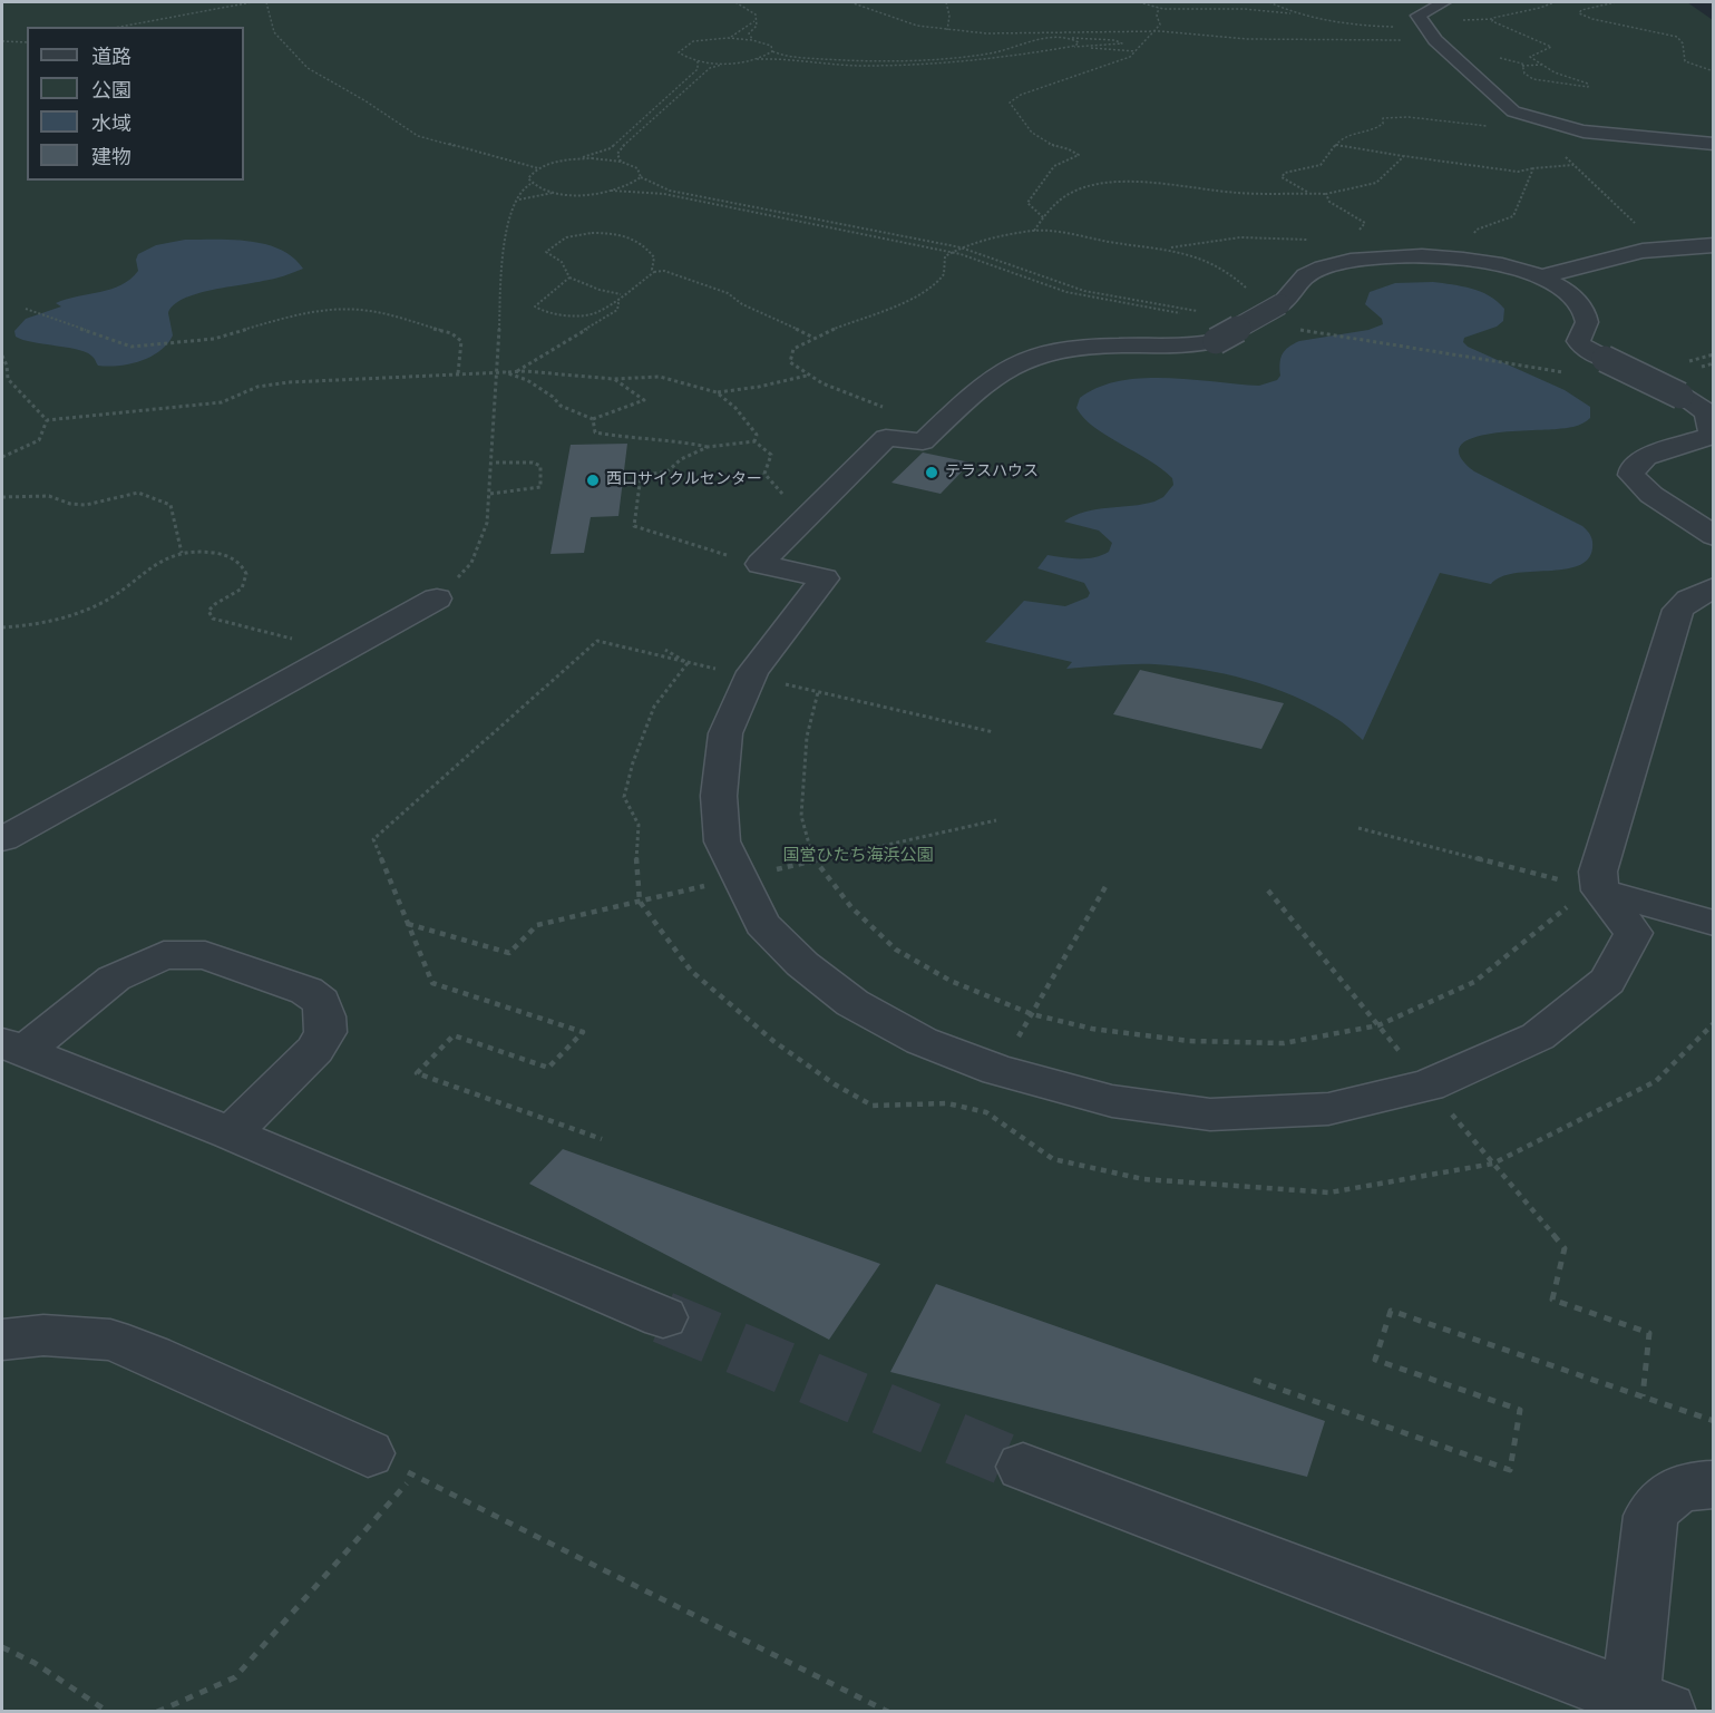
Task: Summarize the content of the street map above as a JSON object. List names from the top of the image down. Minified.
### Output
{"parks":["国営ひたち海浜公園"],"places":["テラスハウス","西口サイクルセンター"],"legend":["道路","公園","水域","建物"]}
